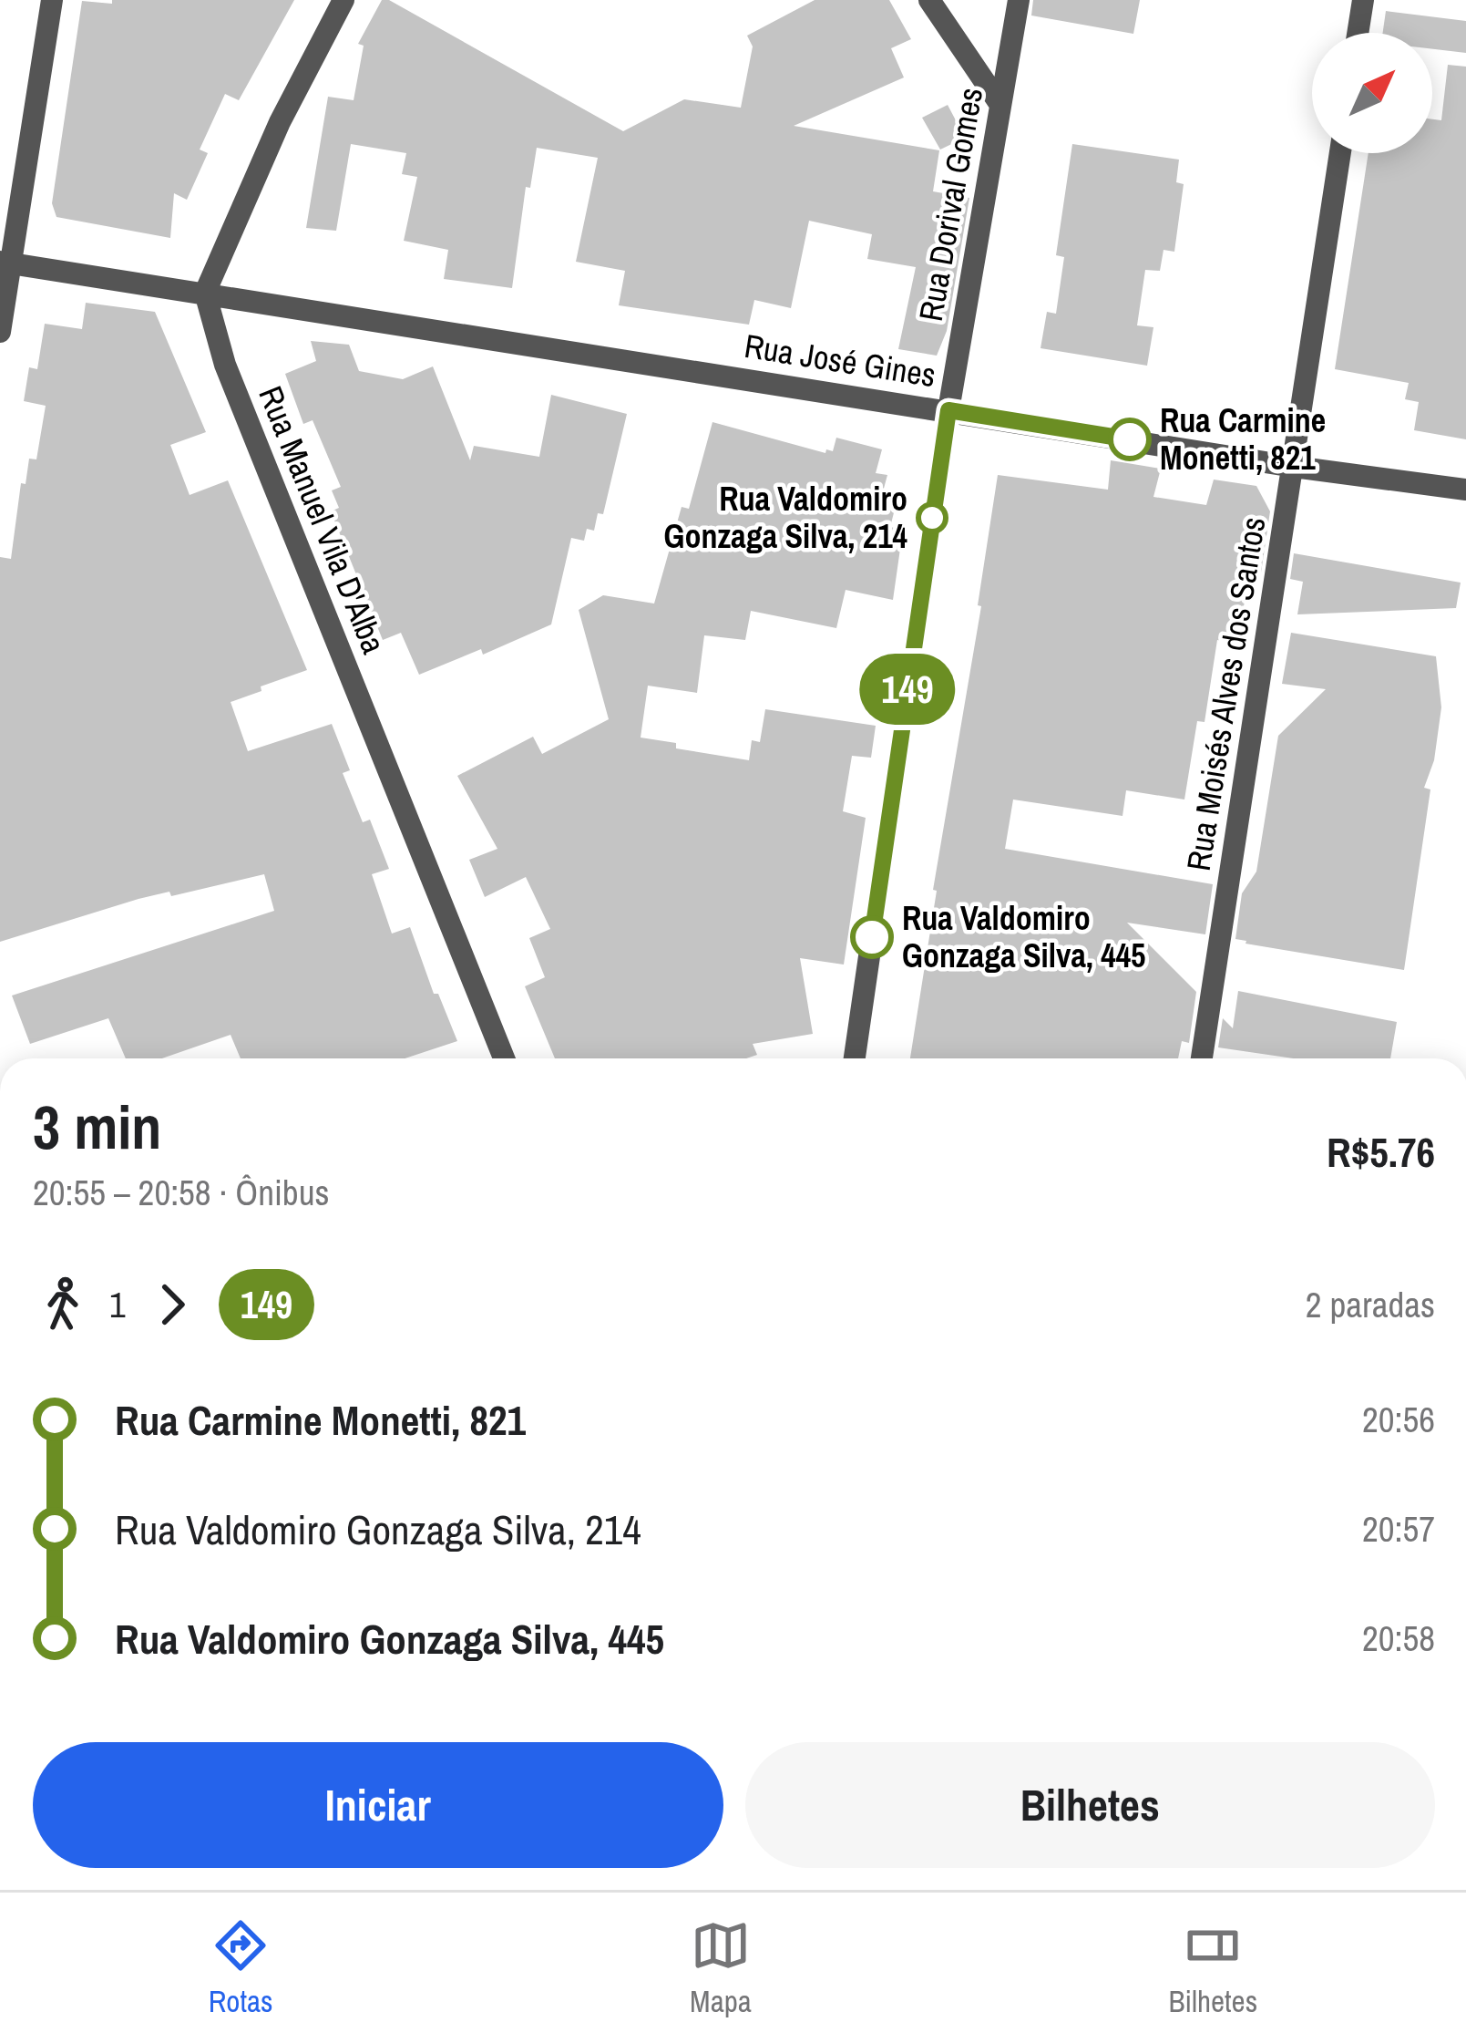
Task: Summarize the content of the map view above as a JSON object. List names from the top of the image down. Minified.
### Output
{"streets":{"street":["Rua Dorival Gomes","Rua José Gines","Rua Manuel Vila D'Alba","Rua Moisés Alves dos Santos"]},"crossings":[["Rua Dorival Gomes","Rua José Gines"],["Rua José Gines","Rua Manuel Vila D'Alba"],["Rua José Gines","Rua Moisés Alves dos Santos"]],"places":["Rua Carmine Monetti, 821","Rua Valdomiro Gonzaga Silva, 214","Rua Valdomiro Gonzaga Silva, 445"],"lines":["bus line 149"],"north":"top right","page":{"on_map":"149","heading":["3 min","20:55 – 20:58 · Ônibus","R$5.76"],"legs":["1","149","2 paradas"],"list":[{"name":"Rua Carmine Monetti, 821","value":"20:56"},{"name":"Rua Valdomiro Gonzaga Silva, 214","value":"20:57"},{"name":"Rua Valdomiro Gonzaga Silva, 445","value":"20:58"}],"buttons":["Iniciar","Bilhetes"],"tabs":["Rotas","Mapa","Bilhetes"]}}
